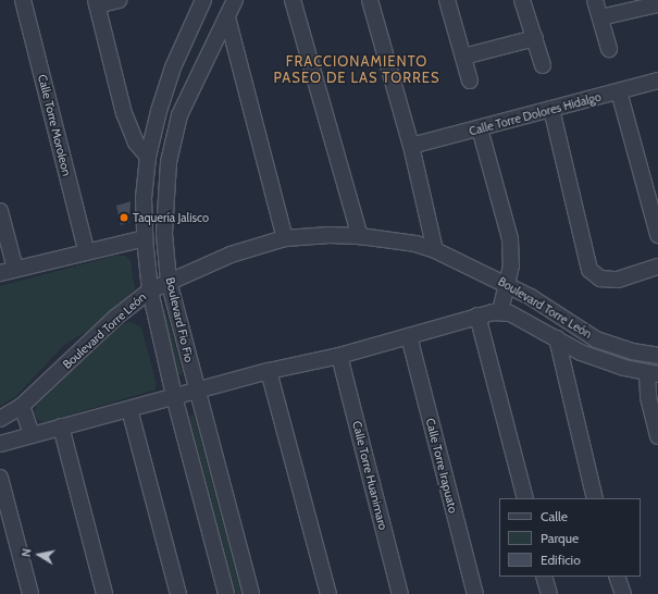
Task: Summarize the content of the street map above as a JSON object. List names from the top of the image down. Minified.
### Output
{"streets":{"street":["Calle Torre Dolores Hidalgo","Calle Torre Moroleon","Boulevard Torre León","Boulevard Fio Fio","Calle Torre Irapuato","Calle Torre Huanimaro"]},"crossings":[["Boulevard Torre León","Boulevard Fio Fio"]],"districts":["FRACCIONAMIENTO PASEO DE LAS TORRES"],"places":["Taquería Jalisco"],"legend":["Calle","Parque","Edificio"],"north":"left"}
